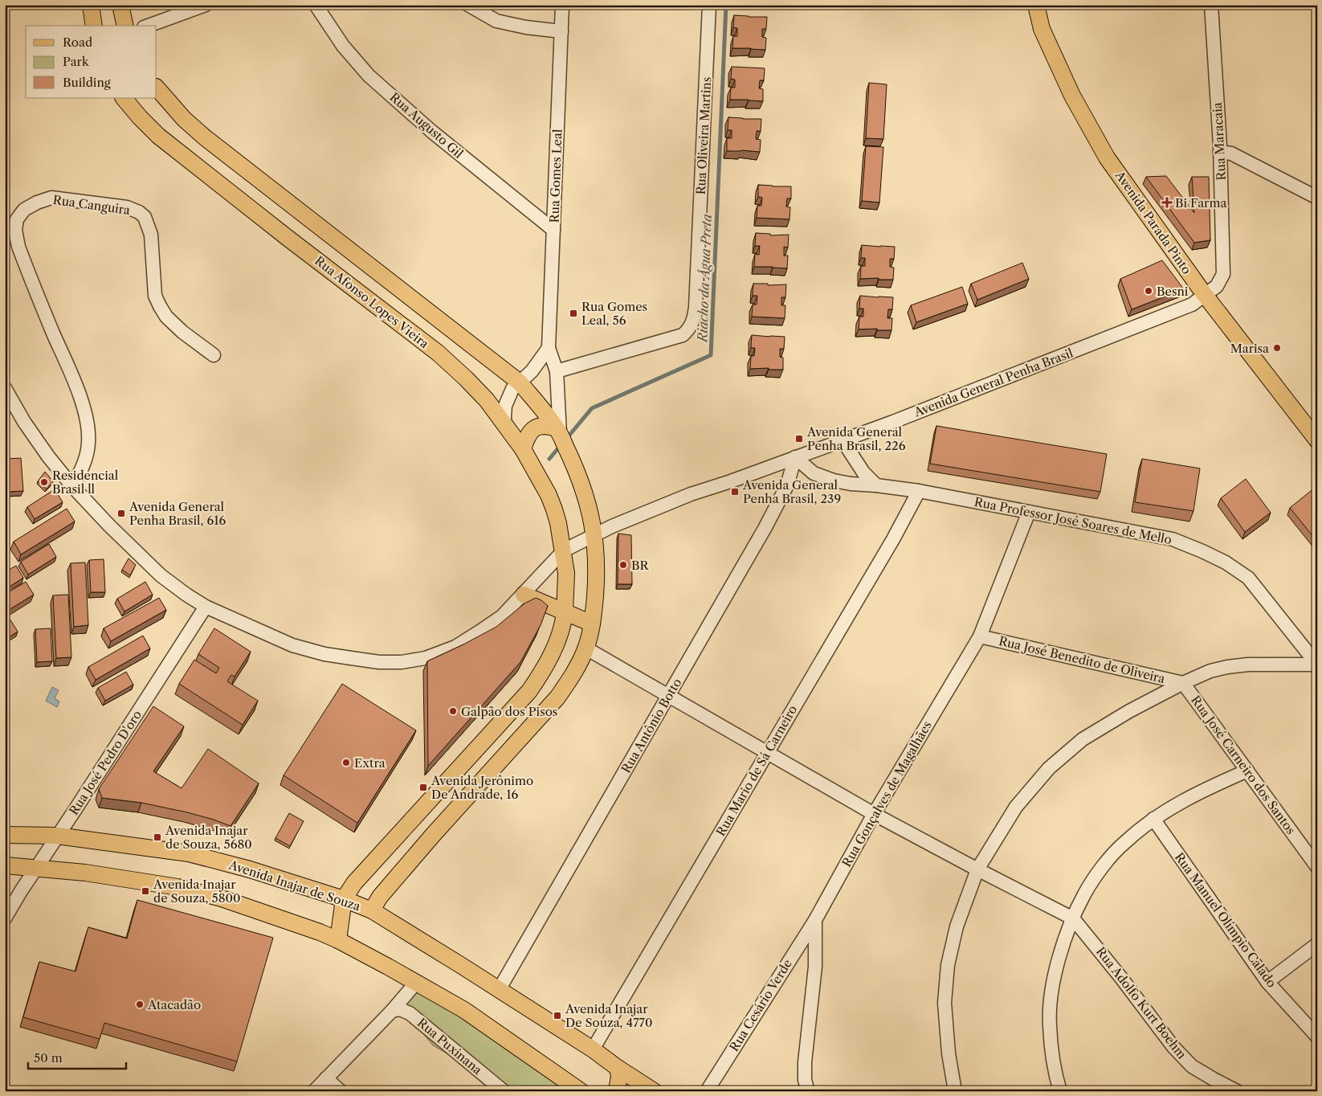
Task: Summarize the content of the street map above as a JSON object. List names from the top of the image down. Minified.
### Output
{"streets":{"main road":["Avenida Parada Pinto","Rua Afonso Lopes Vieira","Avenida Inajar de Souza"],"street":["Rua Augusto Gil","Rua Oliveira Martins","Rua Maracaia","Rua Gomes Leal","Rua Canguira","Avenida General Penha Brasil","Rua Professor José Soares de Mello","Rua José Benedito de Oliveira","Rua Antônio Botto","Rua José Pedro D'oro","Rua José Carneiro dos Santos","Rua Mario de Sá Carneiro","Rua Gonçalves de Magalhães","Rua Manuel Olímpio Calado","Rua Adolfo Kurt Boehm","Rua Cesário Verde","Rua Puxinana"]},"crossings":[["Rua Augusto Gil","Rua Gomes Leal"],["Rua Oliveira Martins","Rua Gomes Leal"],["Rua Maracaia","Avenida Parada Pinto"],["Rua Maracaia","Avenida General Penha Brasil"],["Rua Canguira","Avenida General Penha Brasil"],["Avenida Parada Pinto","Avenida General Penha Brasil"],["Rua Afonso Lopes Vieira","Avenida General Penha Brasil"],["Rua Afonso Lopes Vieira","Avenida Inajar de Souza"],["Avenida General Penha Brasil","Rua Professor José Soares de Mello"],["Avenida General Penha Brasil","Rua Antônio Botto"],["Avenida General Penha Brasil","Rua José Pedro D'oro"],["Rua Professor José Soares de Mello","Rua Antônio Botto"],["Rua Professor José Soares de Mello","Rua Mario de Sá Carneiro"],["Rua Professor José Soares de Mello","Rua Gonçalves de Magalhães"],["Rua José Benedito de Oliveira","Rua José Carneiro dos Santos"],["Rua José Benedito de Oliveira","Rua Gonçalves de Magalhães"],["Rua Antônio Botto","Avenida Inajar de Souza"],["Rua José Pedro D'oro","Avenida Inajar de Souza"],["Rua Mario de Sá Carneiro","Avenida Inajar de Souza"],["Rua Gonçalves de Magalhães","Rua Cesário Verde"]],"water":["Riacho da Água Preta"],"places":{"health":["Bi Farma"],"other":["Besni","Marisa","Residencial Brasil ll","BR","Galpão dos Pisos","Extra","Atacadão"],"transit":["Rua Gomes Leal, 56","Avenida General Penha Brasil, 226","Avenida General Penha Brasil, 239","Avenida General Penha Brasil, 616","Avenida Jerônimo De Andrade, 16","Avenida Inajar de Souza, 5680","Avenida Inajar de Souza, 5800","Avenida Inajar De Souza, 4770"]},"legend":["Road","Park","Building"],"scale_bar":"50 m"}
